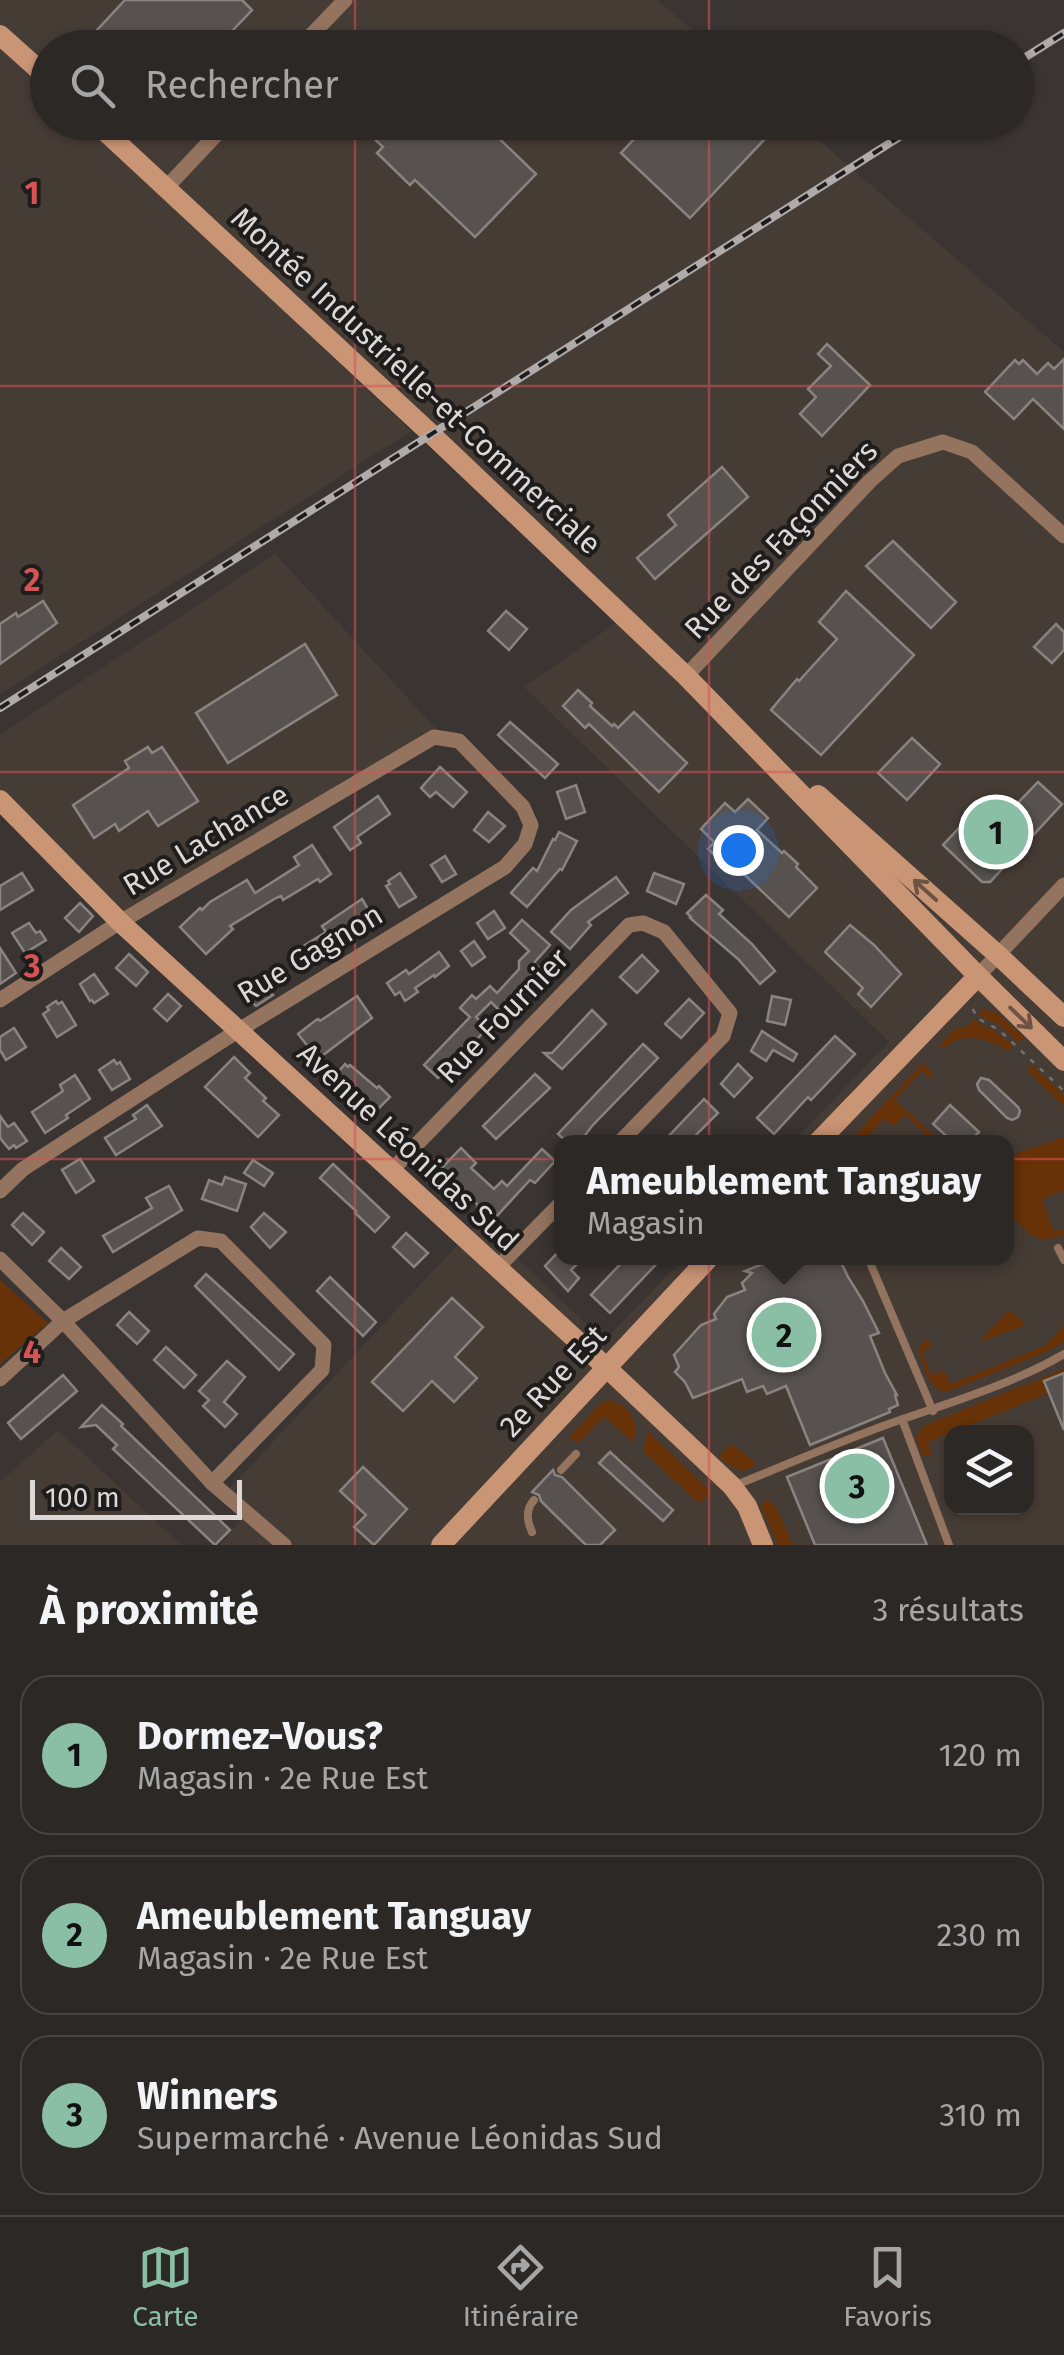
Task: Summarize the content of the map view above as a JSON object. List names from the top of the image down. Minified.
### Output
{"streets":{"main road":["Montée Industrielle-et-Commerciale","Avenue Léonidas Sud","2e Rue Est"],"street":["Rue des Façonniers","Rue Lachance","Rue Gagnon","Rue Fournier"]},"crossings":[["Montée Industrielle-et-Commerciale","Rue des Façonniers"],["Rue Lachance","Rue Gagnon"],["Rue Lachance","Avenue Léonidas Sud"],["Rue Gagnon","Avenue Léonidas Sud"],["Rue Fournier","Avenue Léonidas Sud"],["Avenue Léonidas Sud","2e Rue Est"]],"scale_bar":"100 m","page":{"search":"Rechercher","pins":["1","2","3"],"popup":["Ameublement Tanguay","Magasin"],"scale":"100 m","heading":["À proximité","3 résultats"],"list":[{"mark":"1","name":"Dormez-Vous?","note":"Magasin · 2e Rue Est","value":"120 m"},{"mark":"2","name":"Ameublement Tanguay","note":"Magasin · 2e Rue Est","value":"230 m"},{"mark":"3","name":"Winners","note":"Supermarché · Avenue Léonidas Sud","value":"310 m"}],"nav":["Carte","Itinéraire","Favoris"]},"grid":{"rows":["1","2","3","4"]}}
